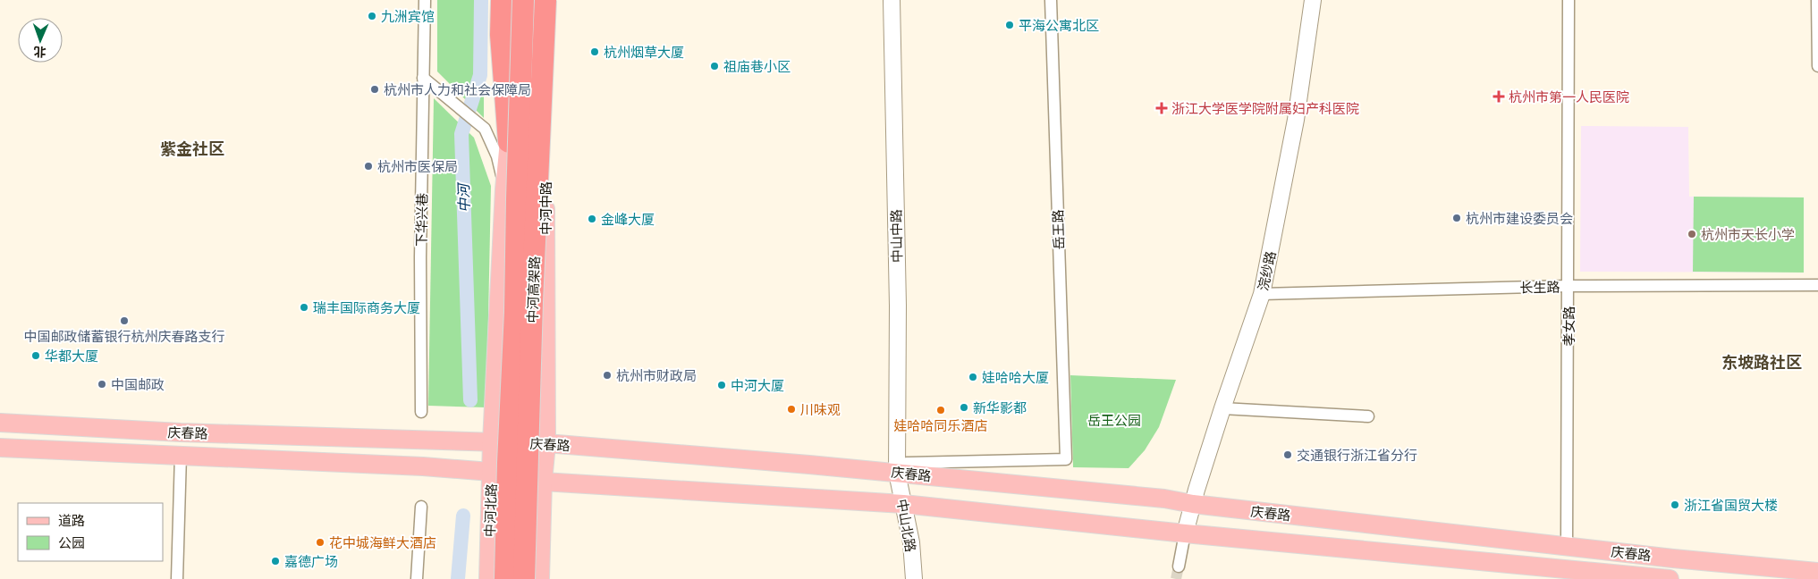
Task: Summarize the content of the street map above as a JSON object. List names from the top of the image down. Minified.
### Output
{"streets":{"highway":["中河高架路"],"main road":["中河中路","中山中路","浣纱路","庆春路","中河北路","中山北路"],"street":["下华兴巷","岳王路","长生路","孝女路"]},"crossings":[["中河中路","庆春路"],["岳王路","中山中路"],["岳王路","庆春路"],["岳王路","中山北路"],["中山中路","庆春路"],["中山中路","中山北路"],["浣纱路","长生路"],["浣纱路","庆春路"],["长生路","孝女路"],["孝女路","庆春路"],["庆春路","中河北路"],["庆春路","中山北路"]],"districts":["紫金社区","东坡路社区"],"water":["中河"],"parks":["岳王公园"],"places":{"other":["九洲宾馆","平海公寓北区","杭州烟草大厦","祖庙巷小区","杭州市人力和社会保障局","杭州市医保局","杭州市建设委员会","金峰大厦","杭州市天长小学","瑞丰国际商务大厦","中国邮政储蓄银行杭州庆春路支行","华都大厦","杭州市财政局","娃哈哈大厦","中国邮政","中河大厦","新华影都","川味观","娃哈哈同乐酒店","交通银行浙江省分行","浙江省国贸大楼","花中城海鲜大酒店","嘉德广场"],"health":["杭州市第一人民医院","浙江大学医学院附属妇产科医院"]},"legend":["道路","公园"],"north":"bottom"}
